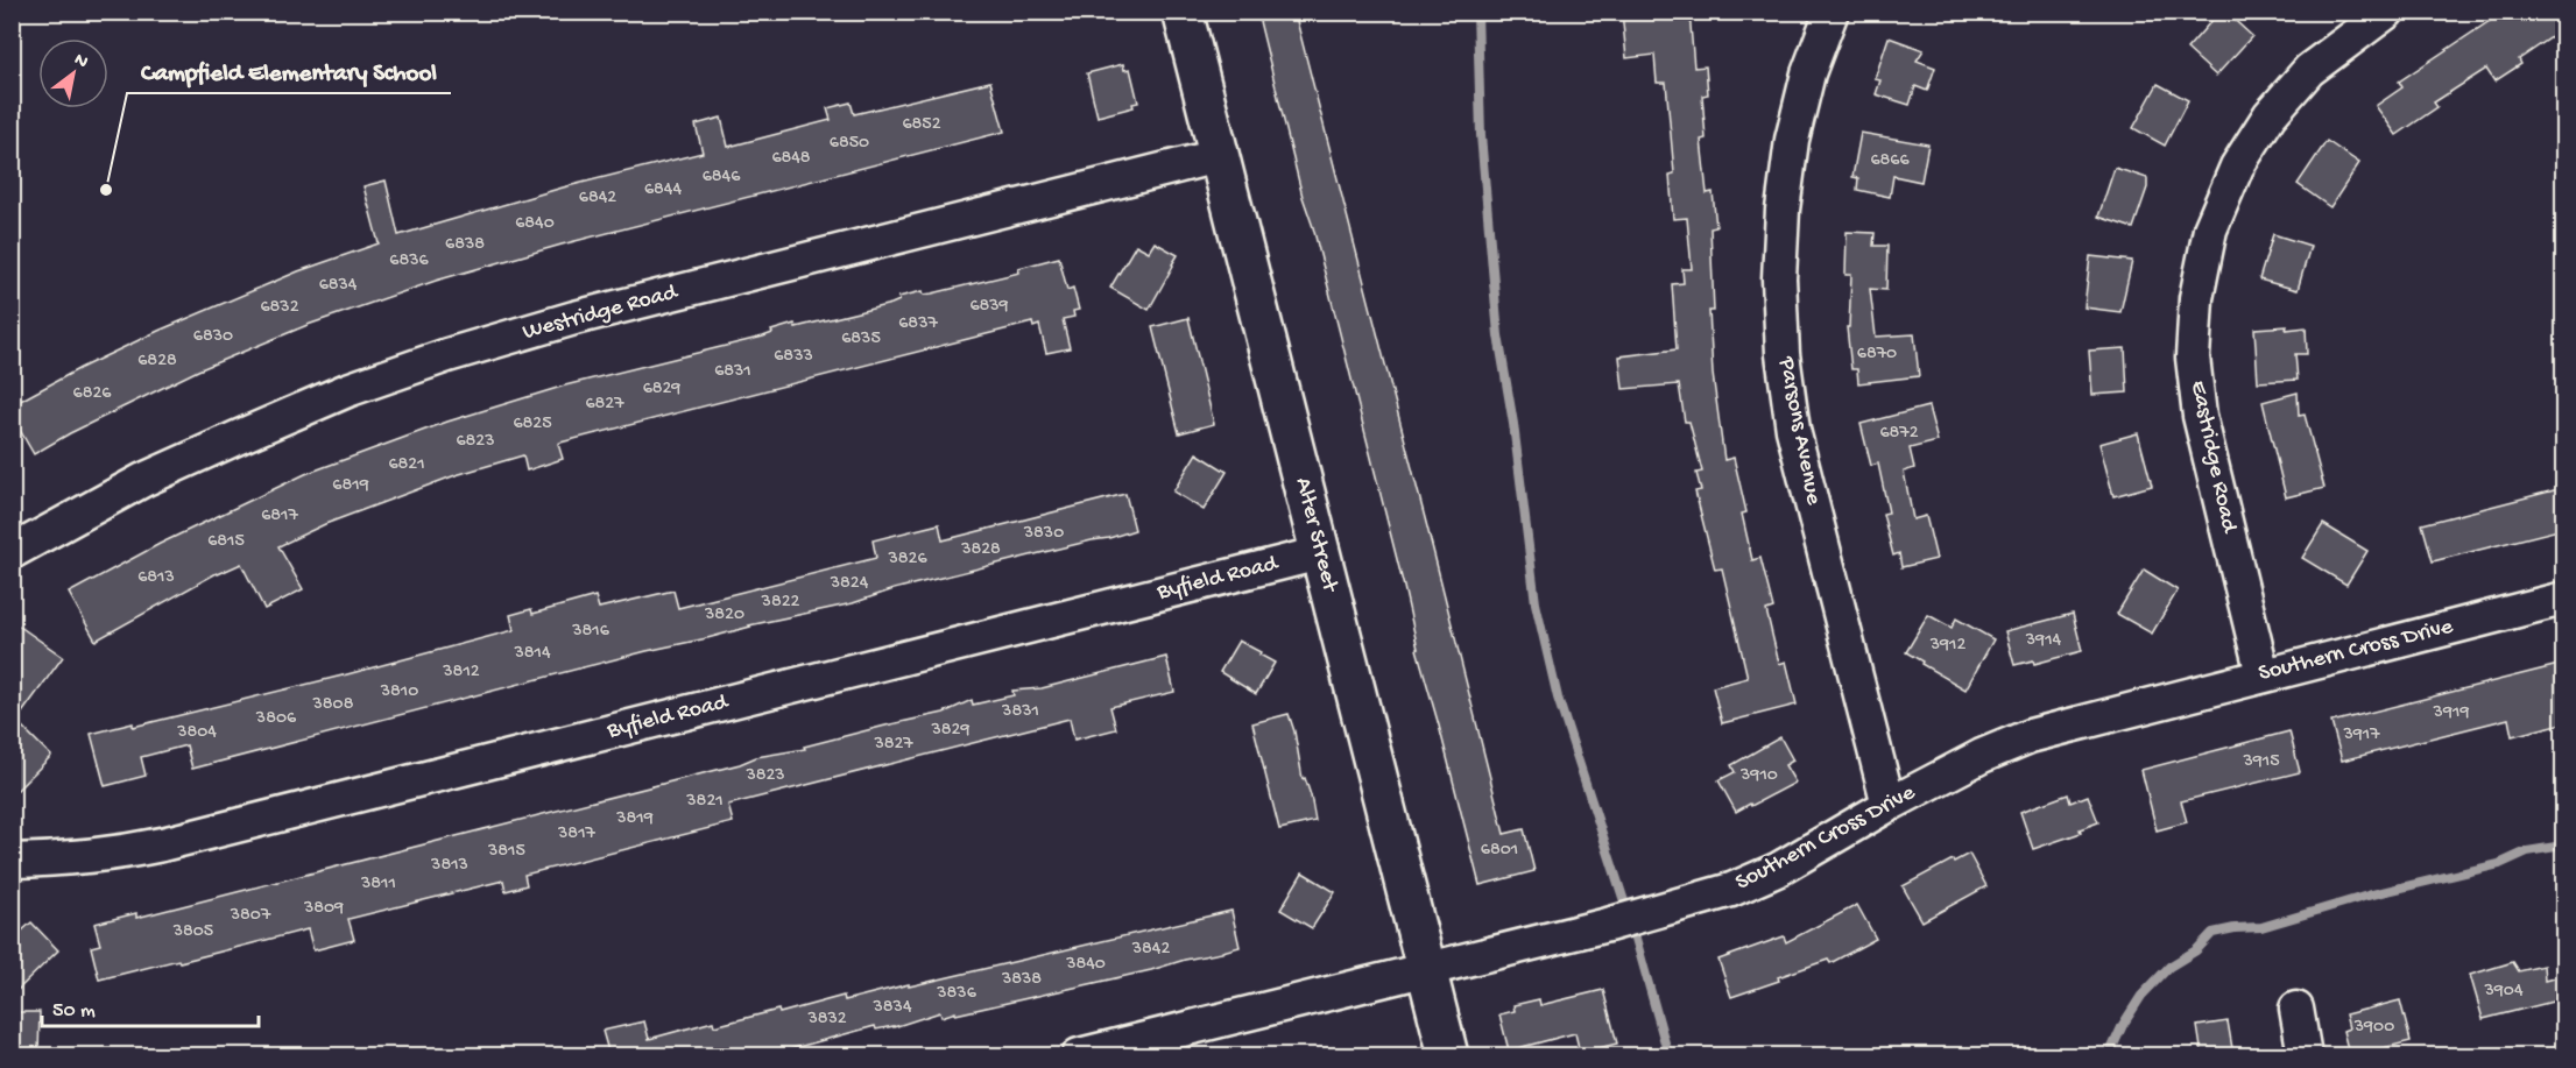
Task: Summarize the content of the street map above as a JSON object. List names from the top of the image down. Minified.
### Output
{"streets":{"street":["Westridge Road","Parsons Avenue","Eastridge Road","Alter Street","Byfield Road","Southern Cross Drive"]},"crossings":[["Westridge Road","Alter Street"],["Parsons Avenue","Southern Cross Drive"],["Eastridge Road","Southern Cross Drive"],["Alter Street","Byfield Road"],["Alter Street","Southern Cross Drive"]],"places":["Campfield Elementary School"],"house_numbers":["6852","6850","6848","6866","6846","6844","6842","6840","6838","6836","6834","6839","6832","6837","6830","6835","6870","6833","6828","6831","6829","6826","6827","6825","6872","6823","6821","6819","6817","3830","6815","3828","3826","6813","3824","3822","3820","3816","3914","3912","3814","3812","3810","3808","3831","3919","3806","3829","3804","3917","3827","3915","3823","3910","3821","3819","3817","6801","3815","3813","3811","3809","3807","3805","3842","3840","3838","3904","3836","3834","3832","3900"],"scale_bar":"50 m","north":"top right"}
